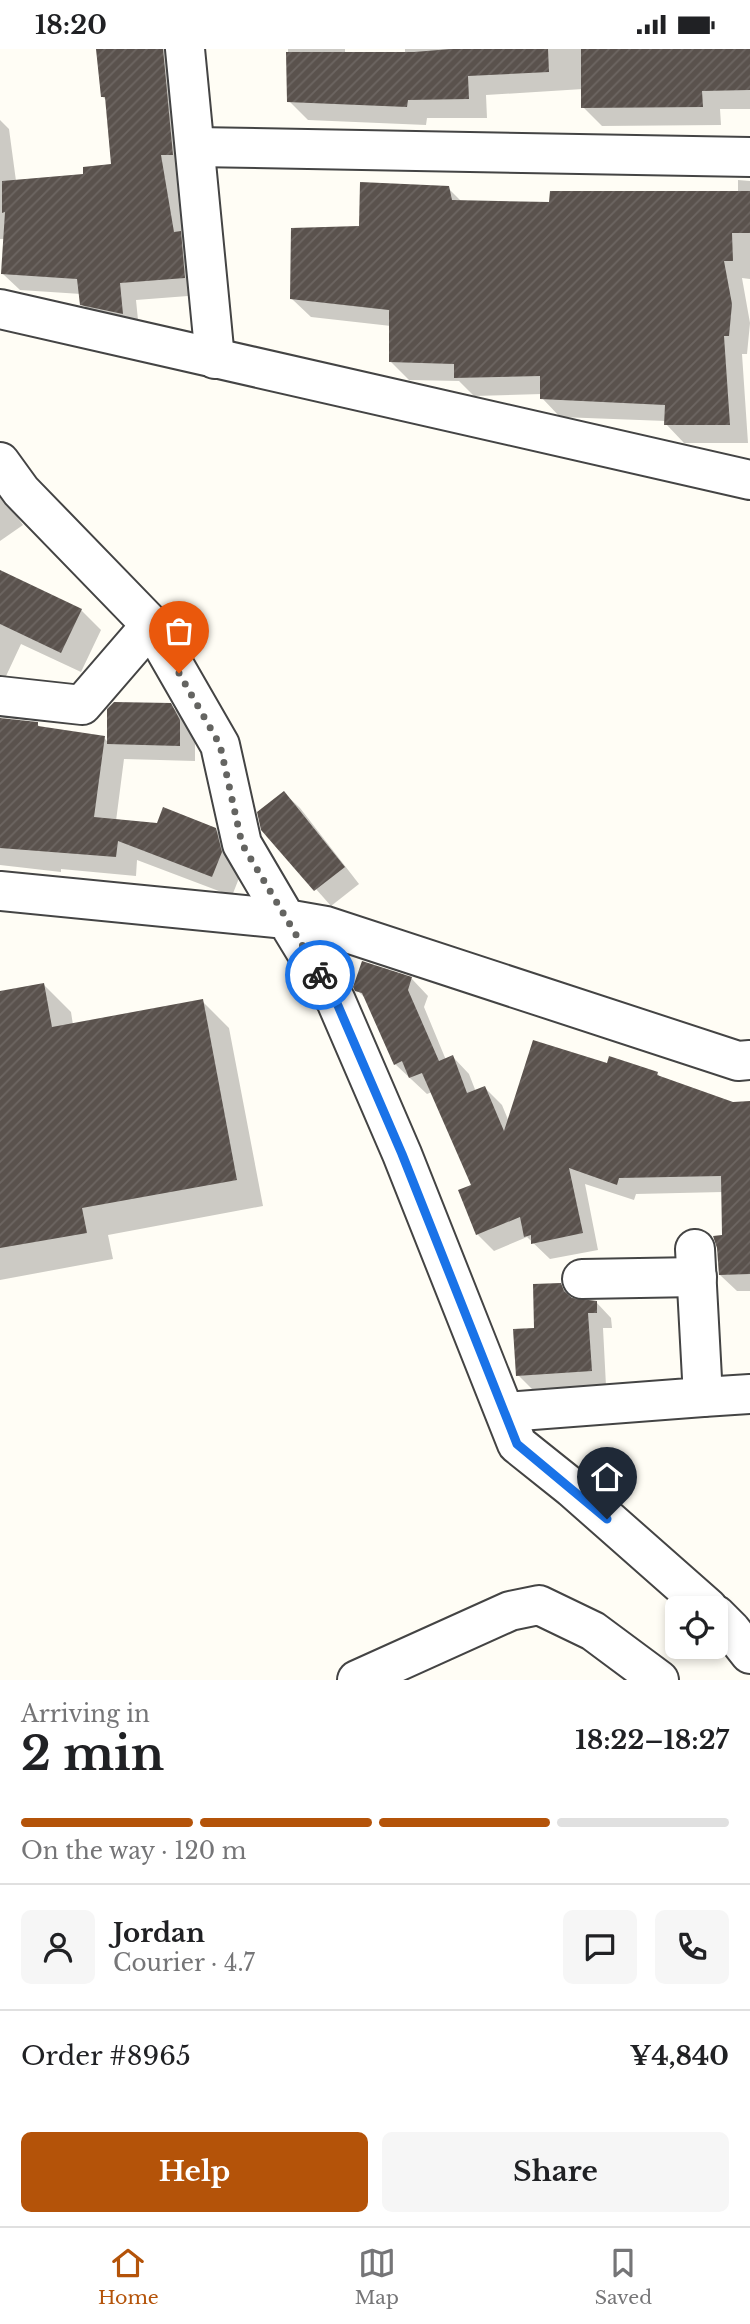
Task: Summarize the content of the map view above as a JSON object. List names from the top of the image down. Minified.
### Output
{"page":{"status":"18:20","heading":["2 min","Arriving in","18:22–18:27"],"panel":["Jordan","Courier · 4.7","Order #8965","¥4,840"],"bar":"On the way · 120 m","buttons":["Help","Share"],"tabs":["Home","Map","Saved"]}}
